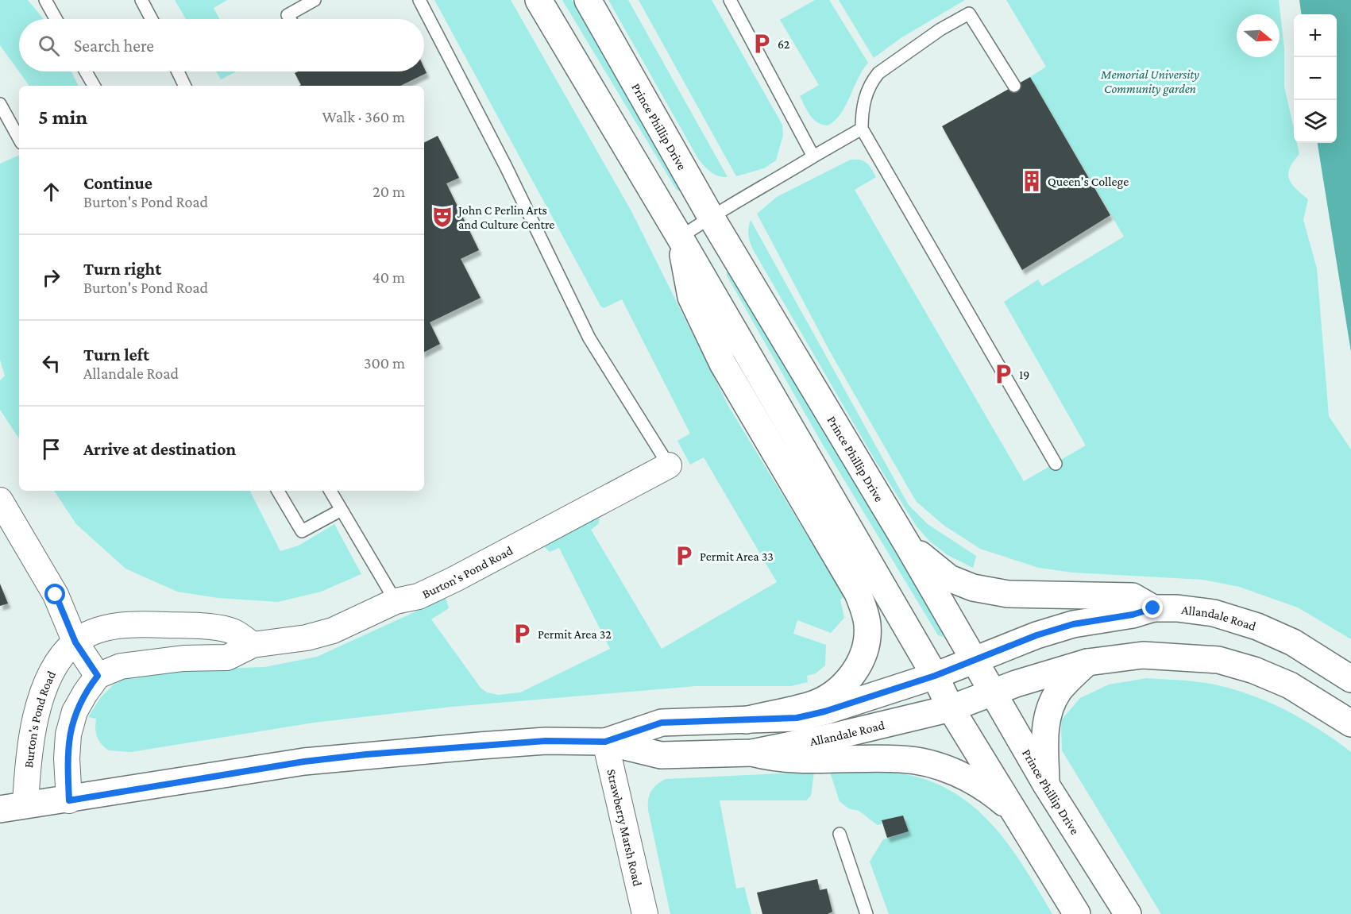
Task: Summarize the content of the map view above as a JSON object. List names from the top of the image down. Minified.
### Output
{"streets":{"main road":["Prince Phillip Drive","Allandale Road"],"street":["Burton's Pond Road","Strawberry Marsh Road"]},"crossings":[["Prince Phillip Drive","Allandale Road"],["Burton's Pond Road","Allandale Road"],["Allandale Road","Strawberry Marsh Road"]],"parks":["Memorial University Community garden"],"places":{"parking":["62","19","Permit Area 33","Permit Area 32"],"building":["Queen's College"],"theatre":["John C Perlin Arts and Culture Centre"]},"north":"right","page":{"map_buttons":["+","−"],"search":"Search here","heading":["5 min","Walk · 360 m"],"list":[["Continue","Burton's Pond Road","20 m"],["Turn right","Burton's Pond Road","40 m"],["Turn left","Allandale Road","300 m"],"Arrive at destination"]}}
